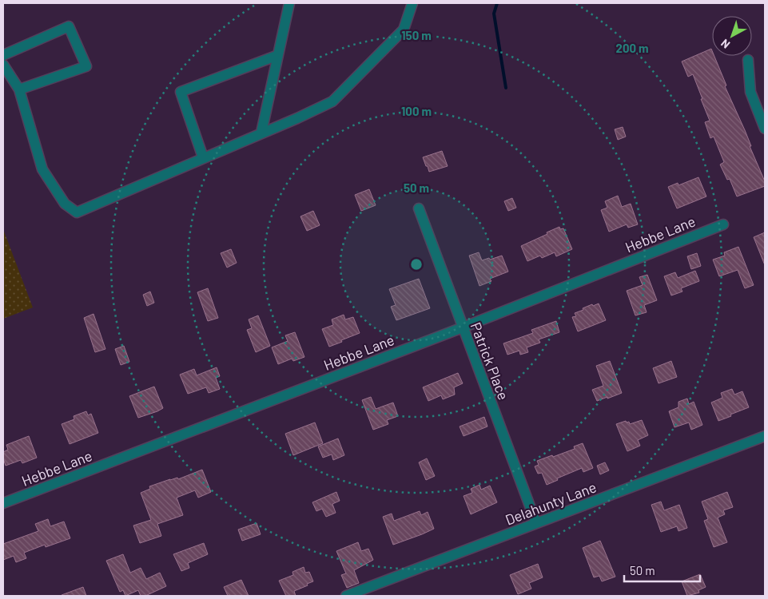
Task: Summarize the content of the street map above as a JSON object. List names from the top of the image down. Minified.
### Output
{"streets":{"street":["Hebbe Lane","Patrick Place","Delahunty Lane"]},"crossings":[["Hebbe Lane","Patrick Place"],["Patrick Place","Delahunty Lane"]],"scale_bar":"50 m","north":"bottom left","rings":["150 m","200 m","100 m","50 m"]}
